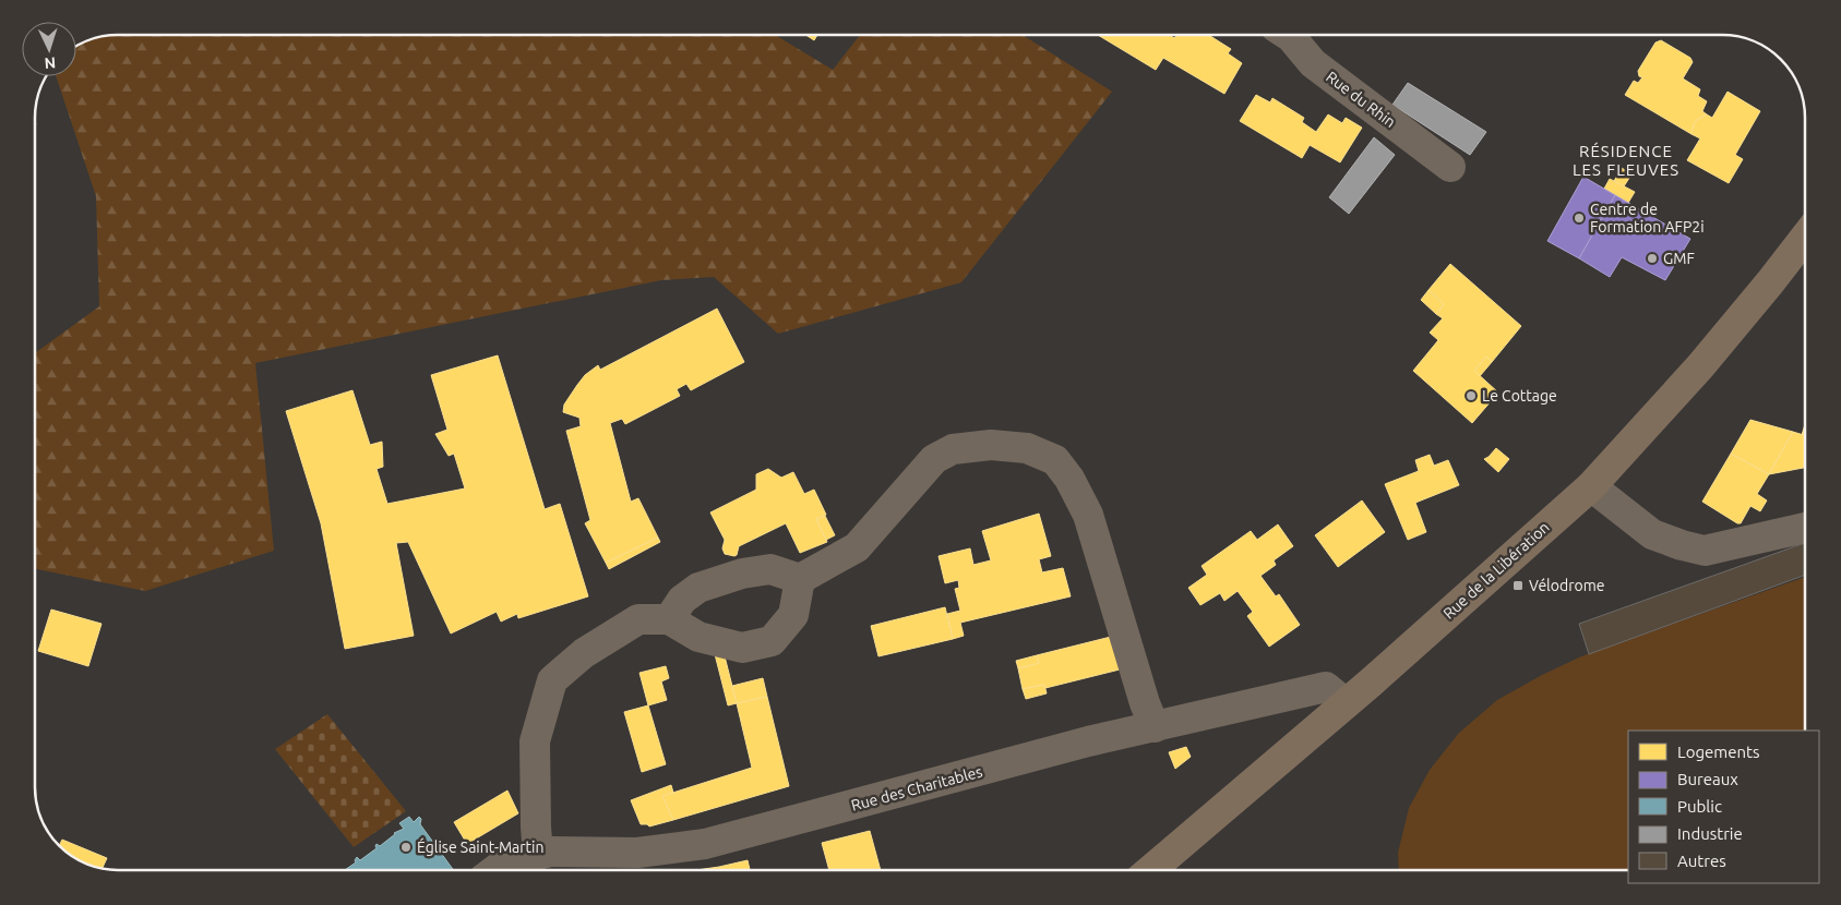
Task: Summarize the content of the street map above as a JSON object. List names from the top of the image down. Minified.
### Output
{"streets":{"main road":["Rue de la Libération"],"street":["Rue du Rhin","Rue des Charitables"]},"crossings":[["Rue de la Libération","Rue des Charitables"]],"districts":["RÉSIDENCE LES FLEUVES"],"places":{"other":["Centre de Formation AFP2i","GMF","Le Cottage","Église Saint-Martin"],"transit":["Vélodrome"]},"legend":["Logements","Bureaux","Public","Industrie","Autres"],"north":"bottom"}
